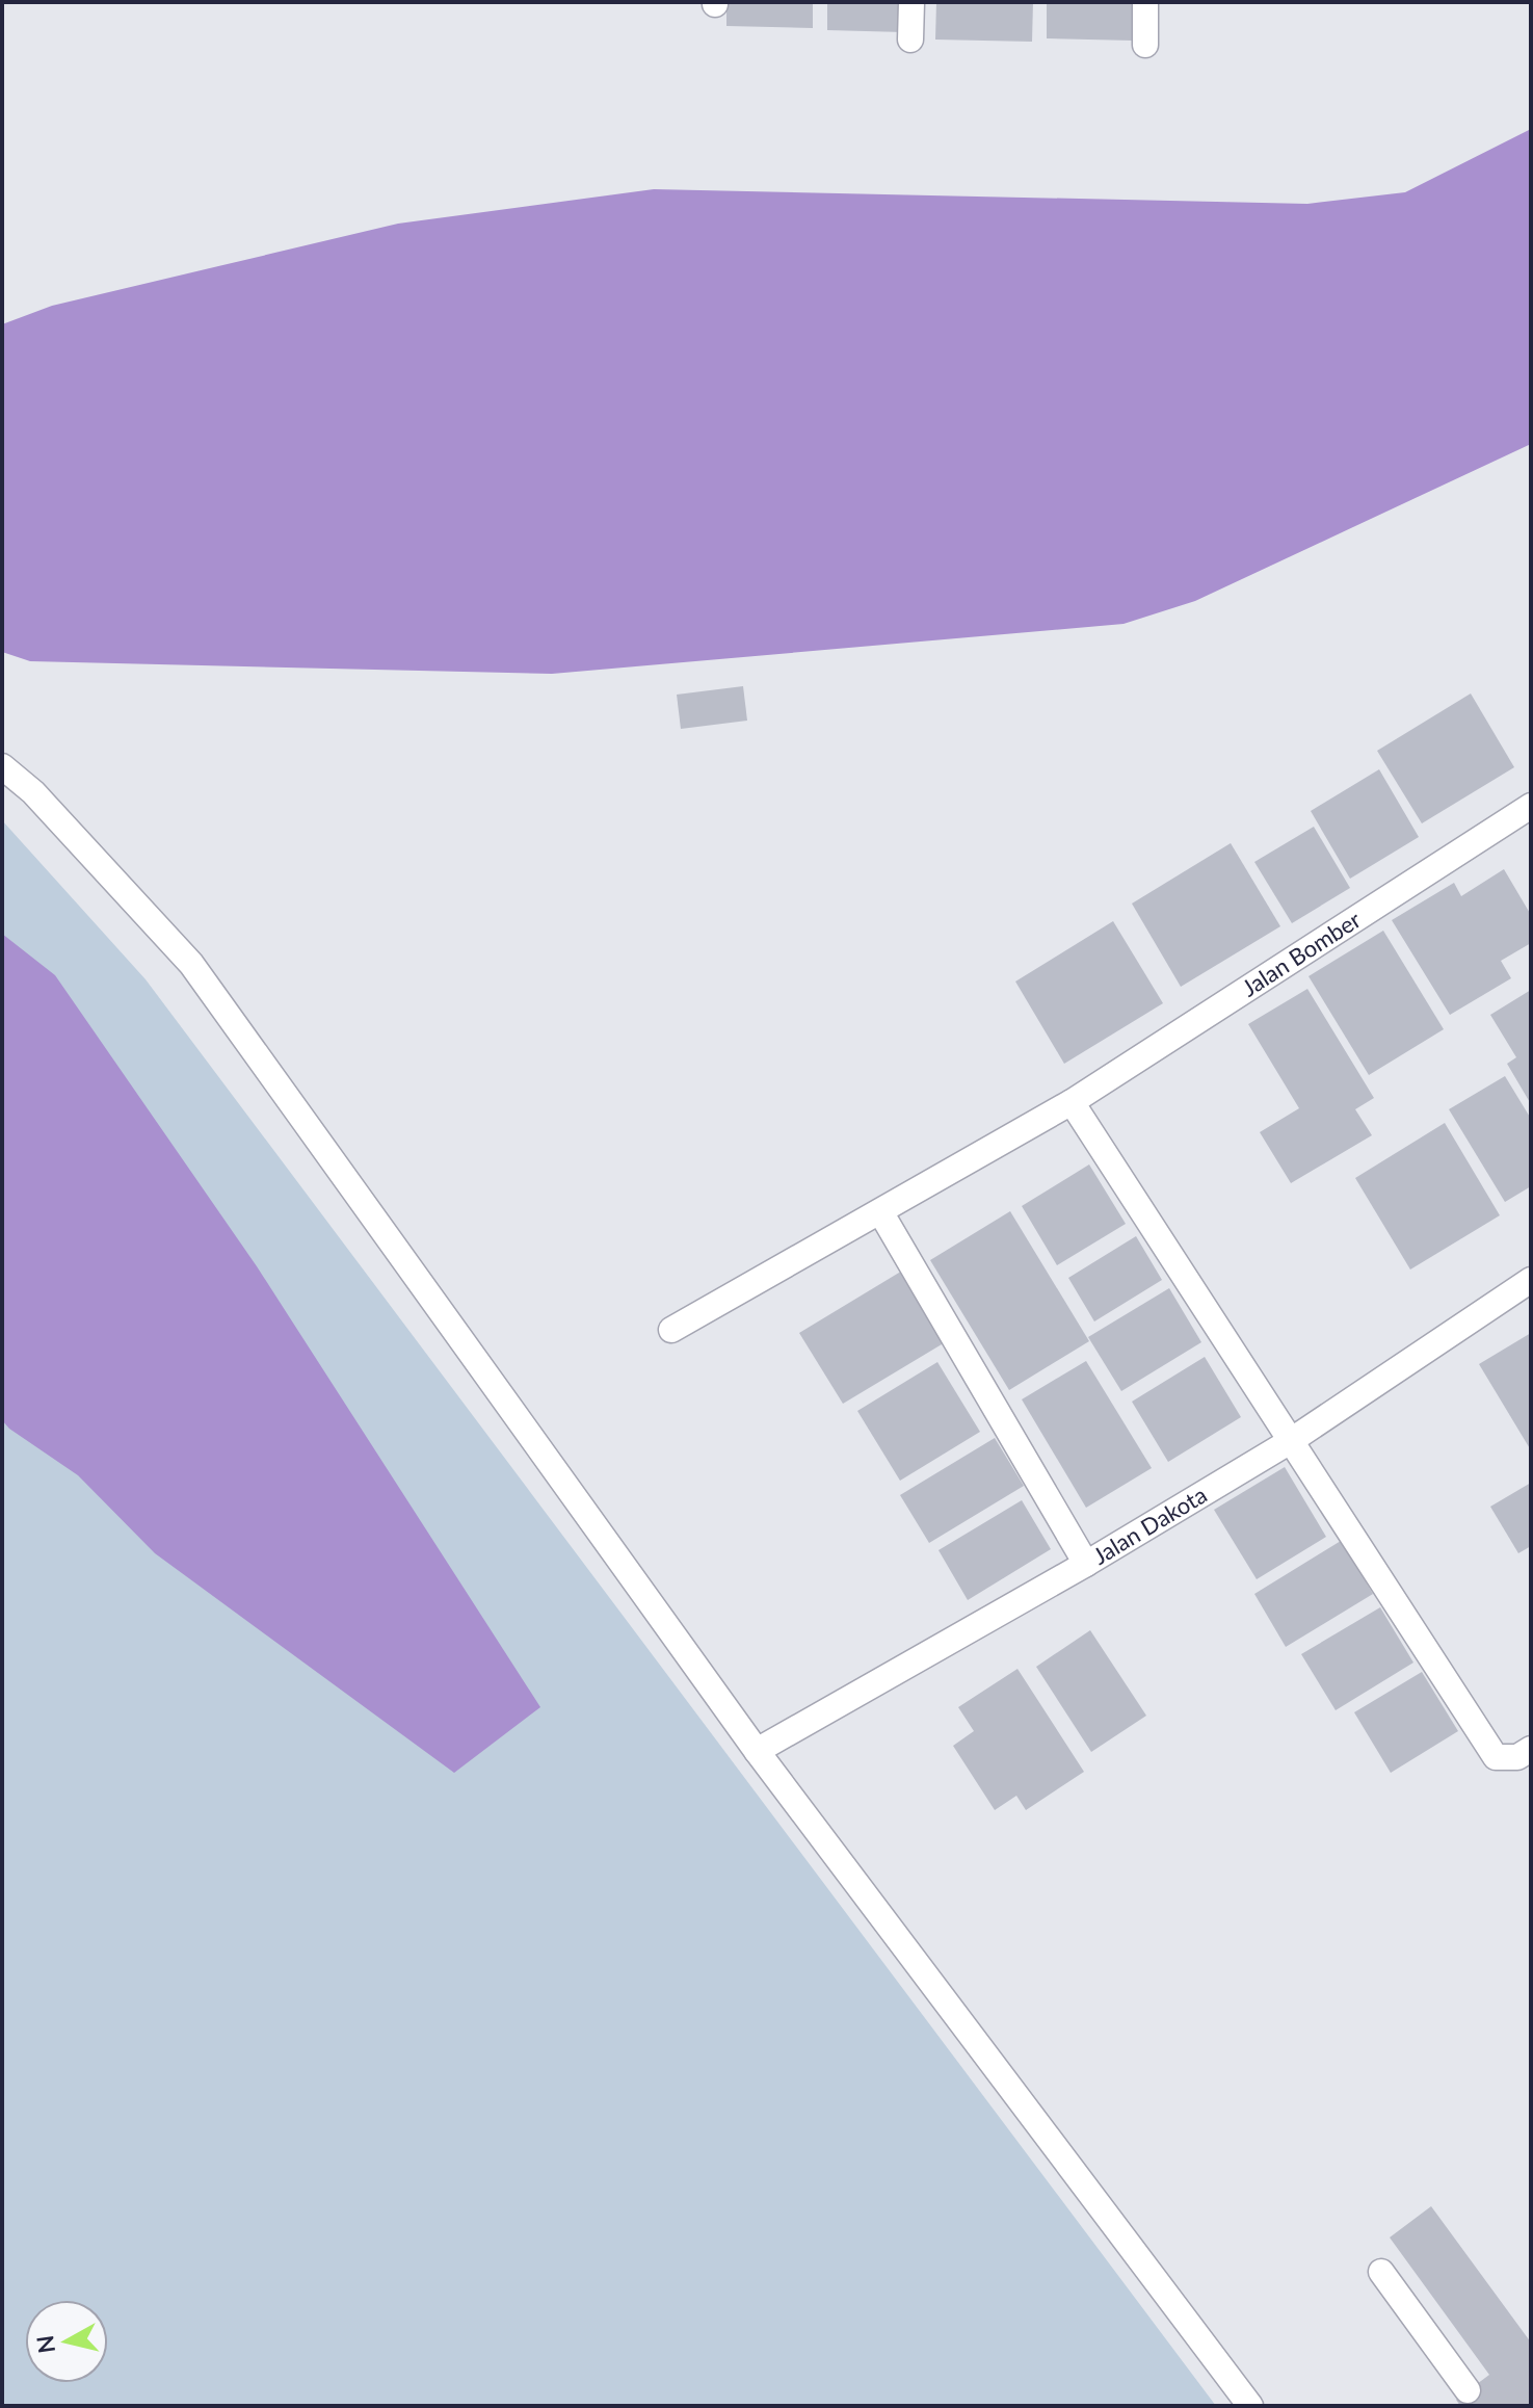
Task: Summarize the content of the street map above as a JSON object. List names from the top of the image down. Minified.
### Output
{"streets":{"lane":["Jalan Bomber","Jalan Dakota"]},"north":"left"}
